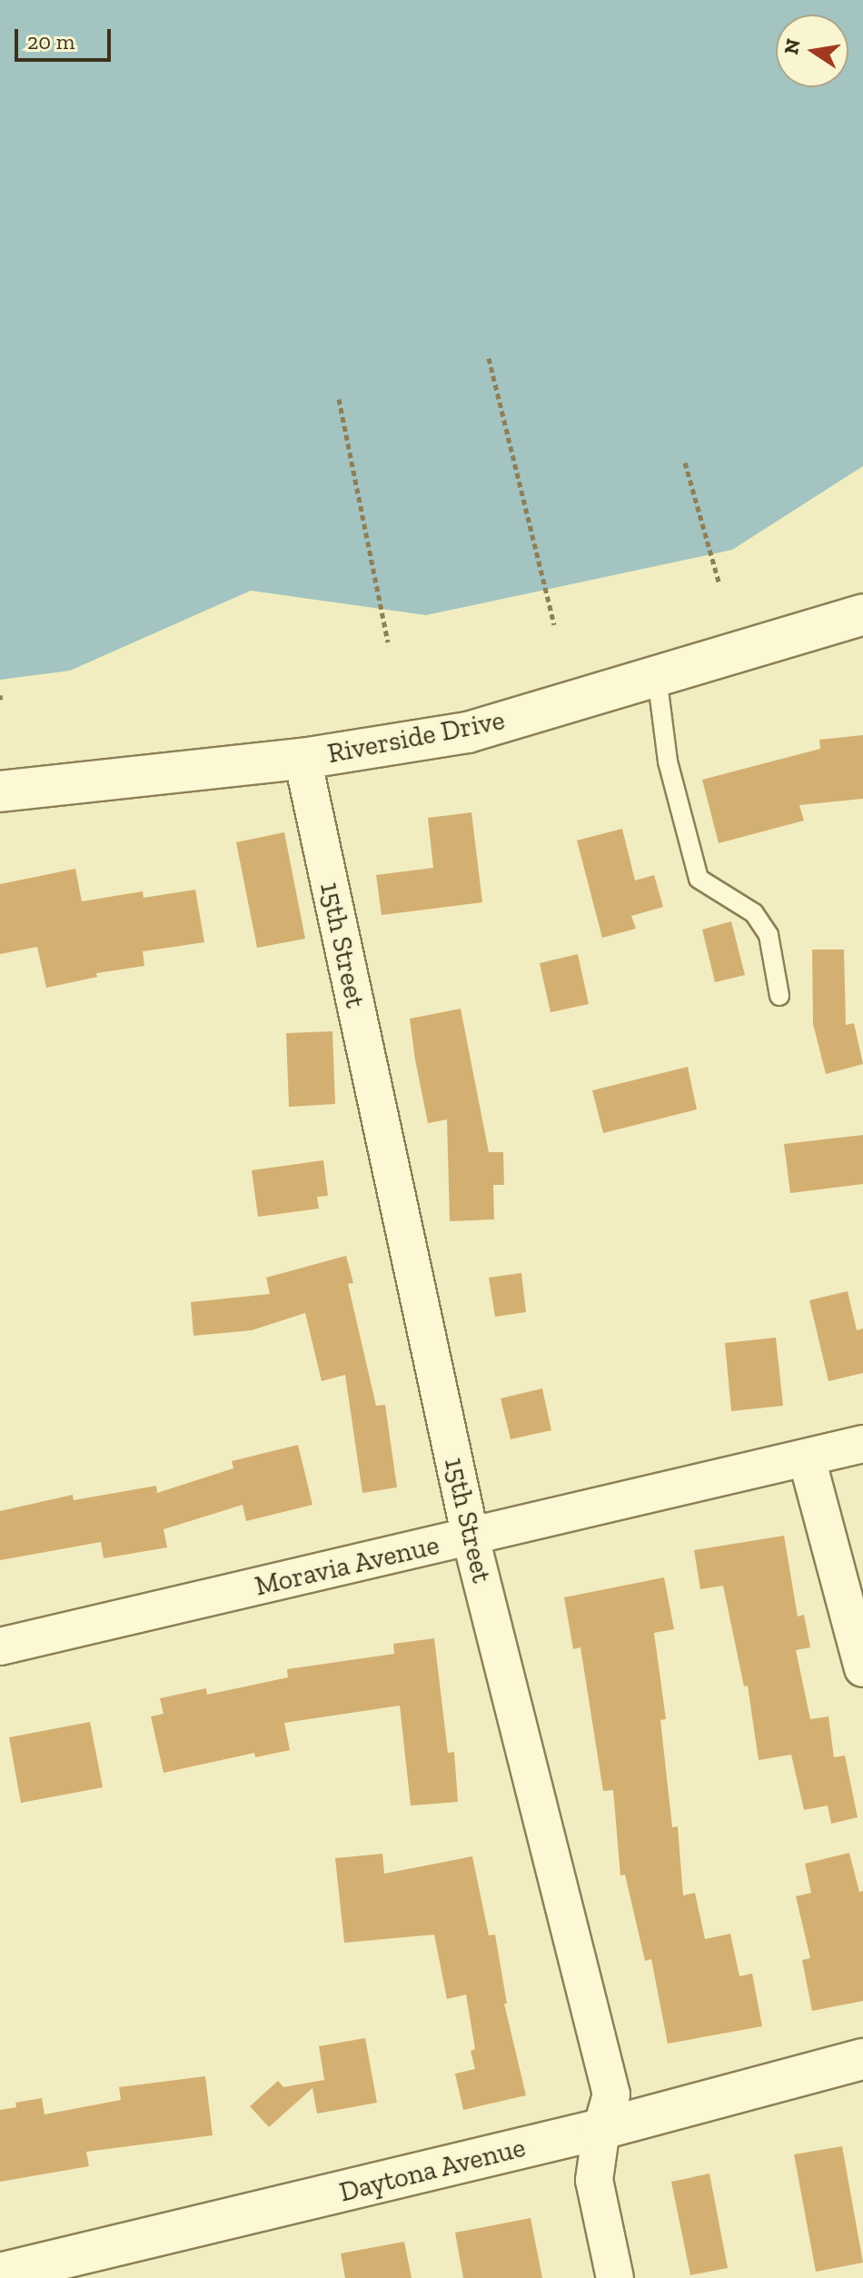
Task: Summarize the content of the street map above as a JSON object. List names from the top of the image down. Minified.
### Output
{"streets":{"street":["Riverside Drive","15th Street","Moravia Avenue","Daytona Avenue"]},"crossings":[["Riverside Drive","15th Street"],["15th Street","Moravia Avenue"],["15th Street","Daytona Avenue"]],"scale_bar":"20 m","north":"left"}
